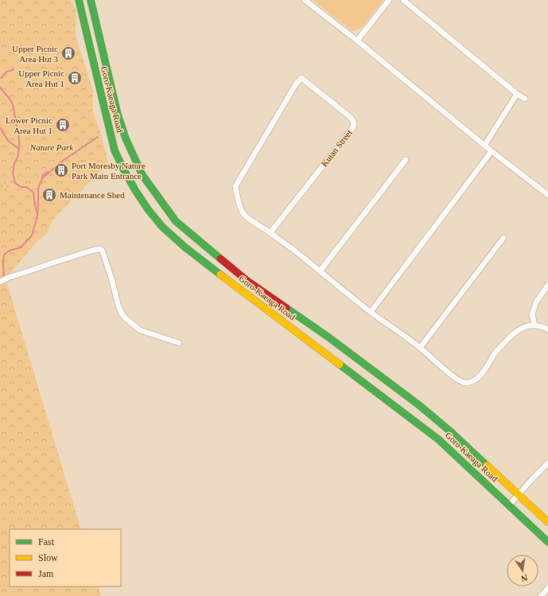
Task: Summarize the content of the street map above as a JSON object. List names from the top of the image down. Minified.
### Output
{"streets":{"main road":["Goro-Kaeaga Road"],"street":["Kutan Street"]},"parks":["Nature Park"],"places":{"building":["Upper Picnic Area Hut 3","Upper Picnic Area Hut 1","Lower Picnic Area Hut 1","Port Moresby Nature Park Main Entrance","Maintenance Shed"]},"legend":["Fast","Slow","Jam"],"north":"bottom"}
